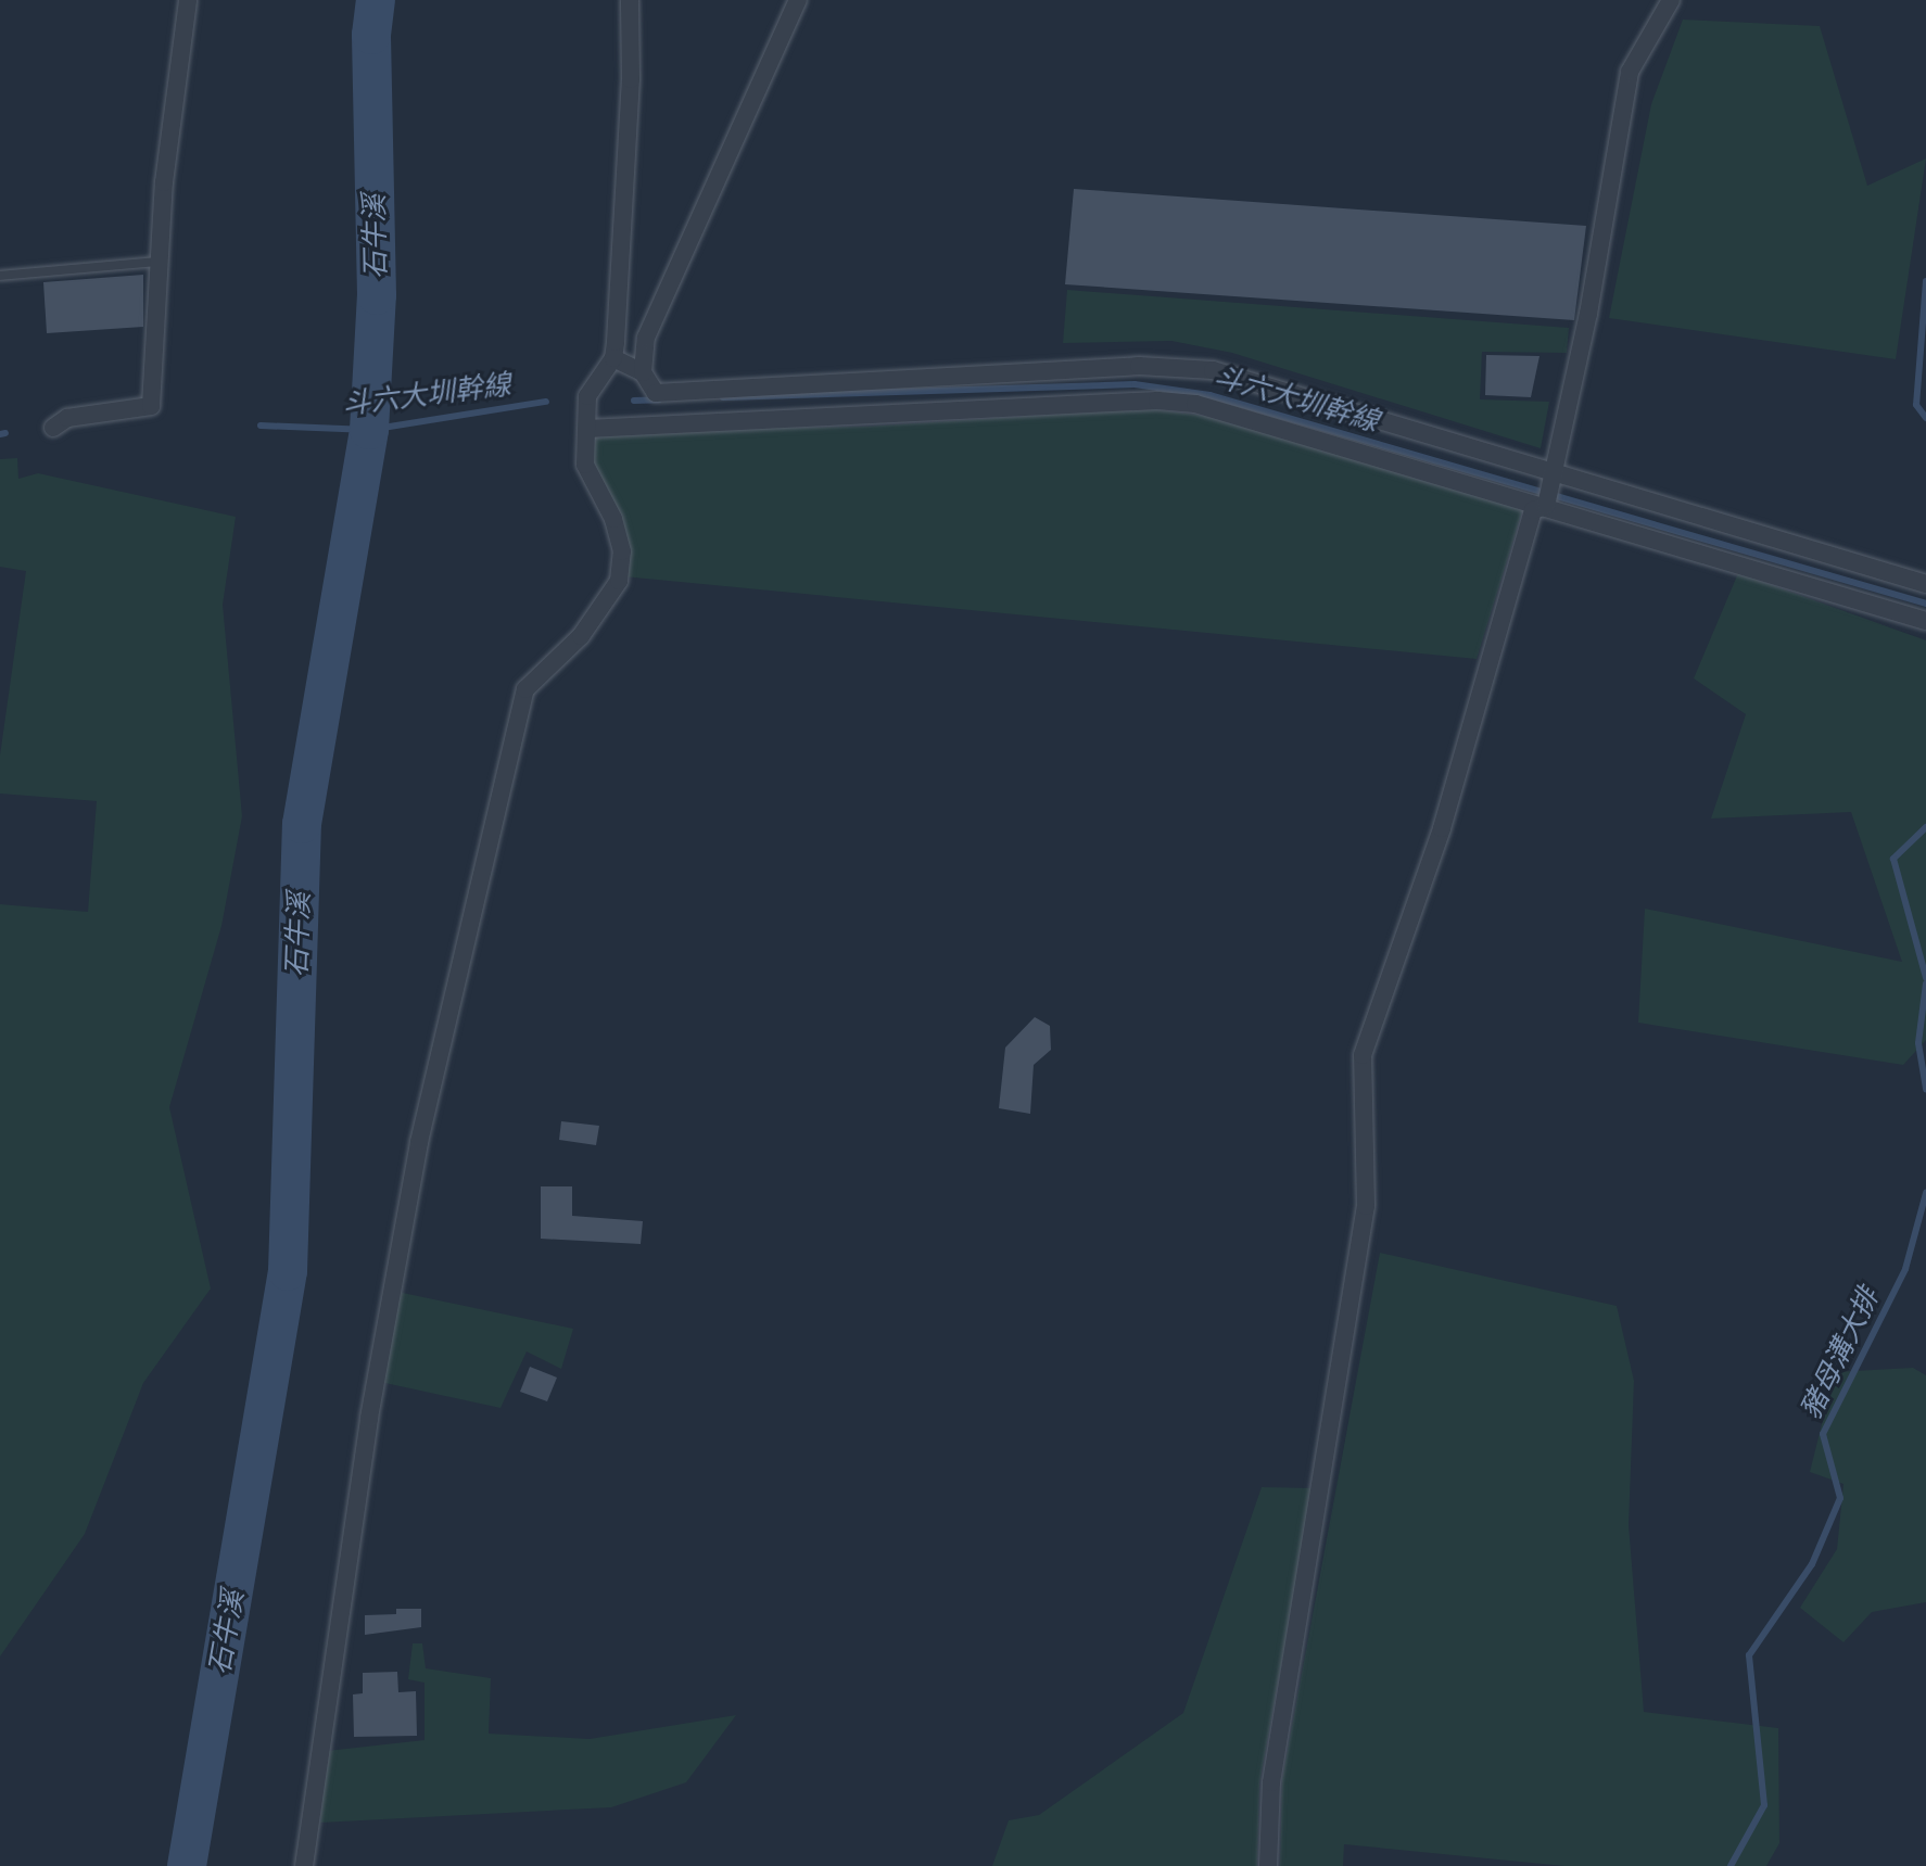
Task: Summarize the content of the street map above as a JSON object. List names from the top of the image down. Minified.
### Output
{"water":["石牛溪","斗六大圳幹線","豬母溝大排"]}
